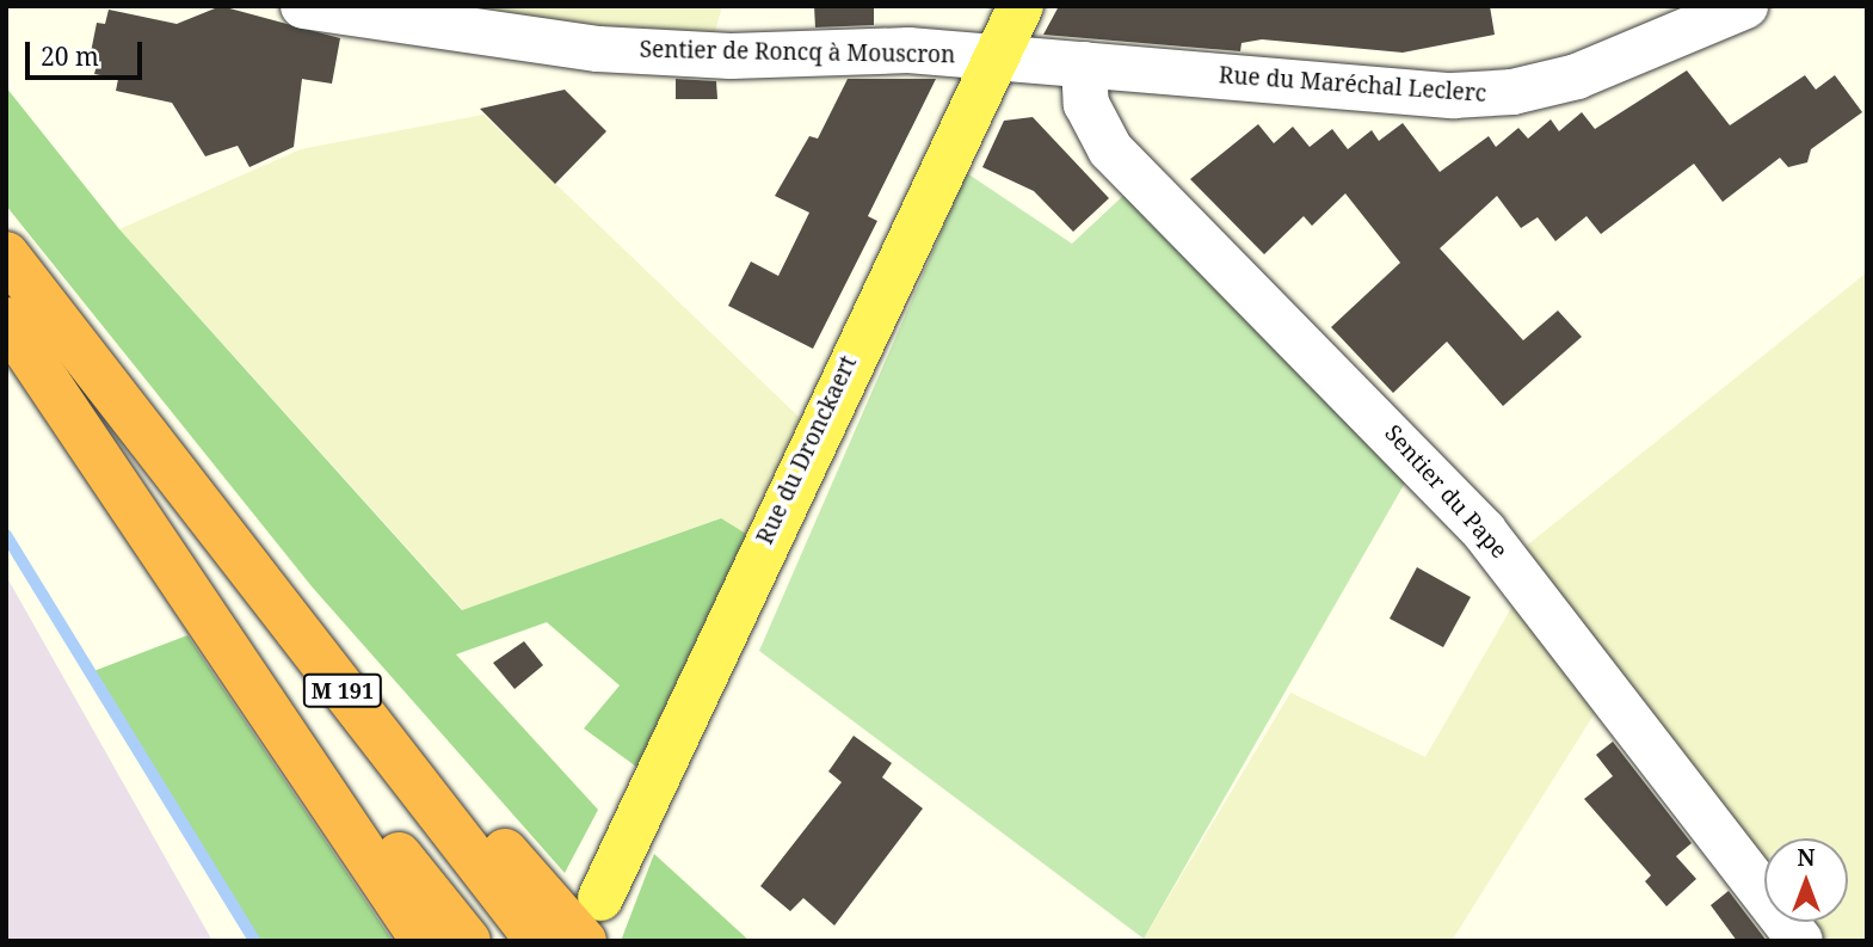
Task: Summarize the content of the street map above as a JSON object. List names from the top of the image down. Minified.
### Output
{"streets":{"highway":["M 191"],"main road":["Rue du Dronckaert"],"street":["Sentier de Roncq à Mouscron","Rue du Maréchal Leclerc","Sentier du Pape"]},"crossings":[["Sentier de Roncq à Mouscron","Rue du Maréchal Leclerc"],["Sentier de Roncq à Mouscron","Rue du Dronckaert"],["Rue du Maréchal Leclerc","Rue du Dronckaert"],["Rue du Maréchal Leclerc","Sentier du Pape"]],"scale_bar":"20 m","north":"top"}
